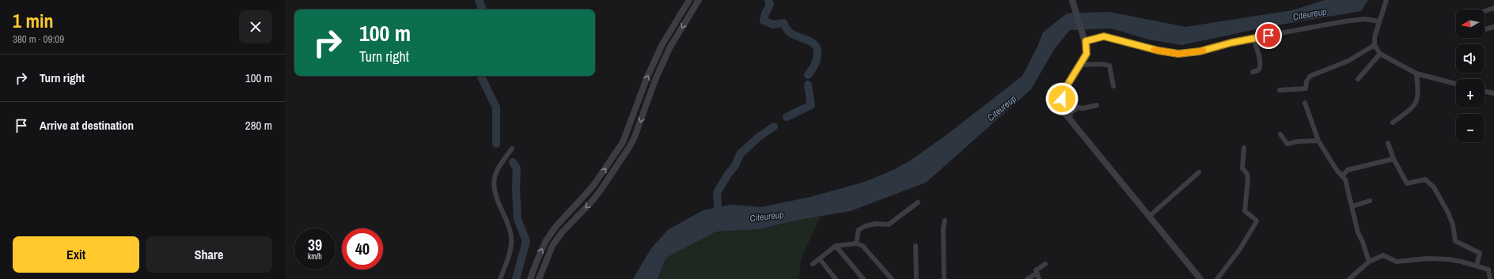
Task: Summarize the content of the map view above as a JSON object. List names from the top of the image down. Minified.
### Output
{"water":["Citeureup"],"north":"left","page":{"heading":["1 min","380 m · 09:09"],"map_buttons":["+","−"],"turn":["100 m","Turn right"],"list":[{"name":"Turn right","value":"100 m"},{"name":"Arrive at destination","value":"280 m"}],"speed":"39 km/h","limit":"40","buttons":["Exit","Share"]}}
